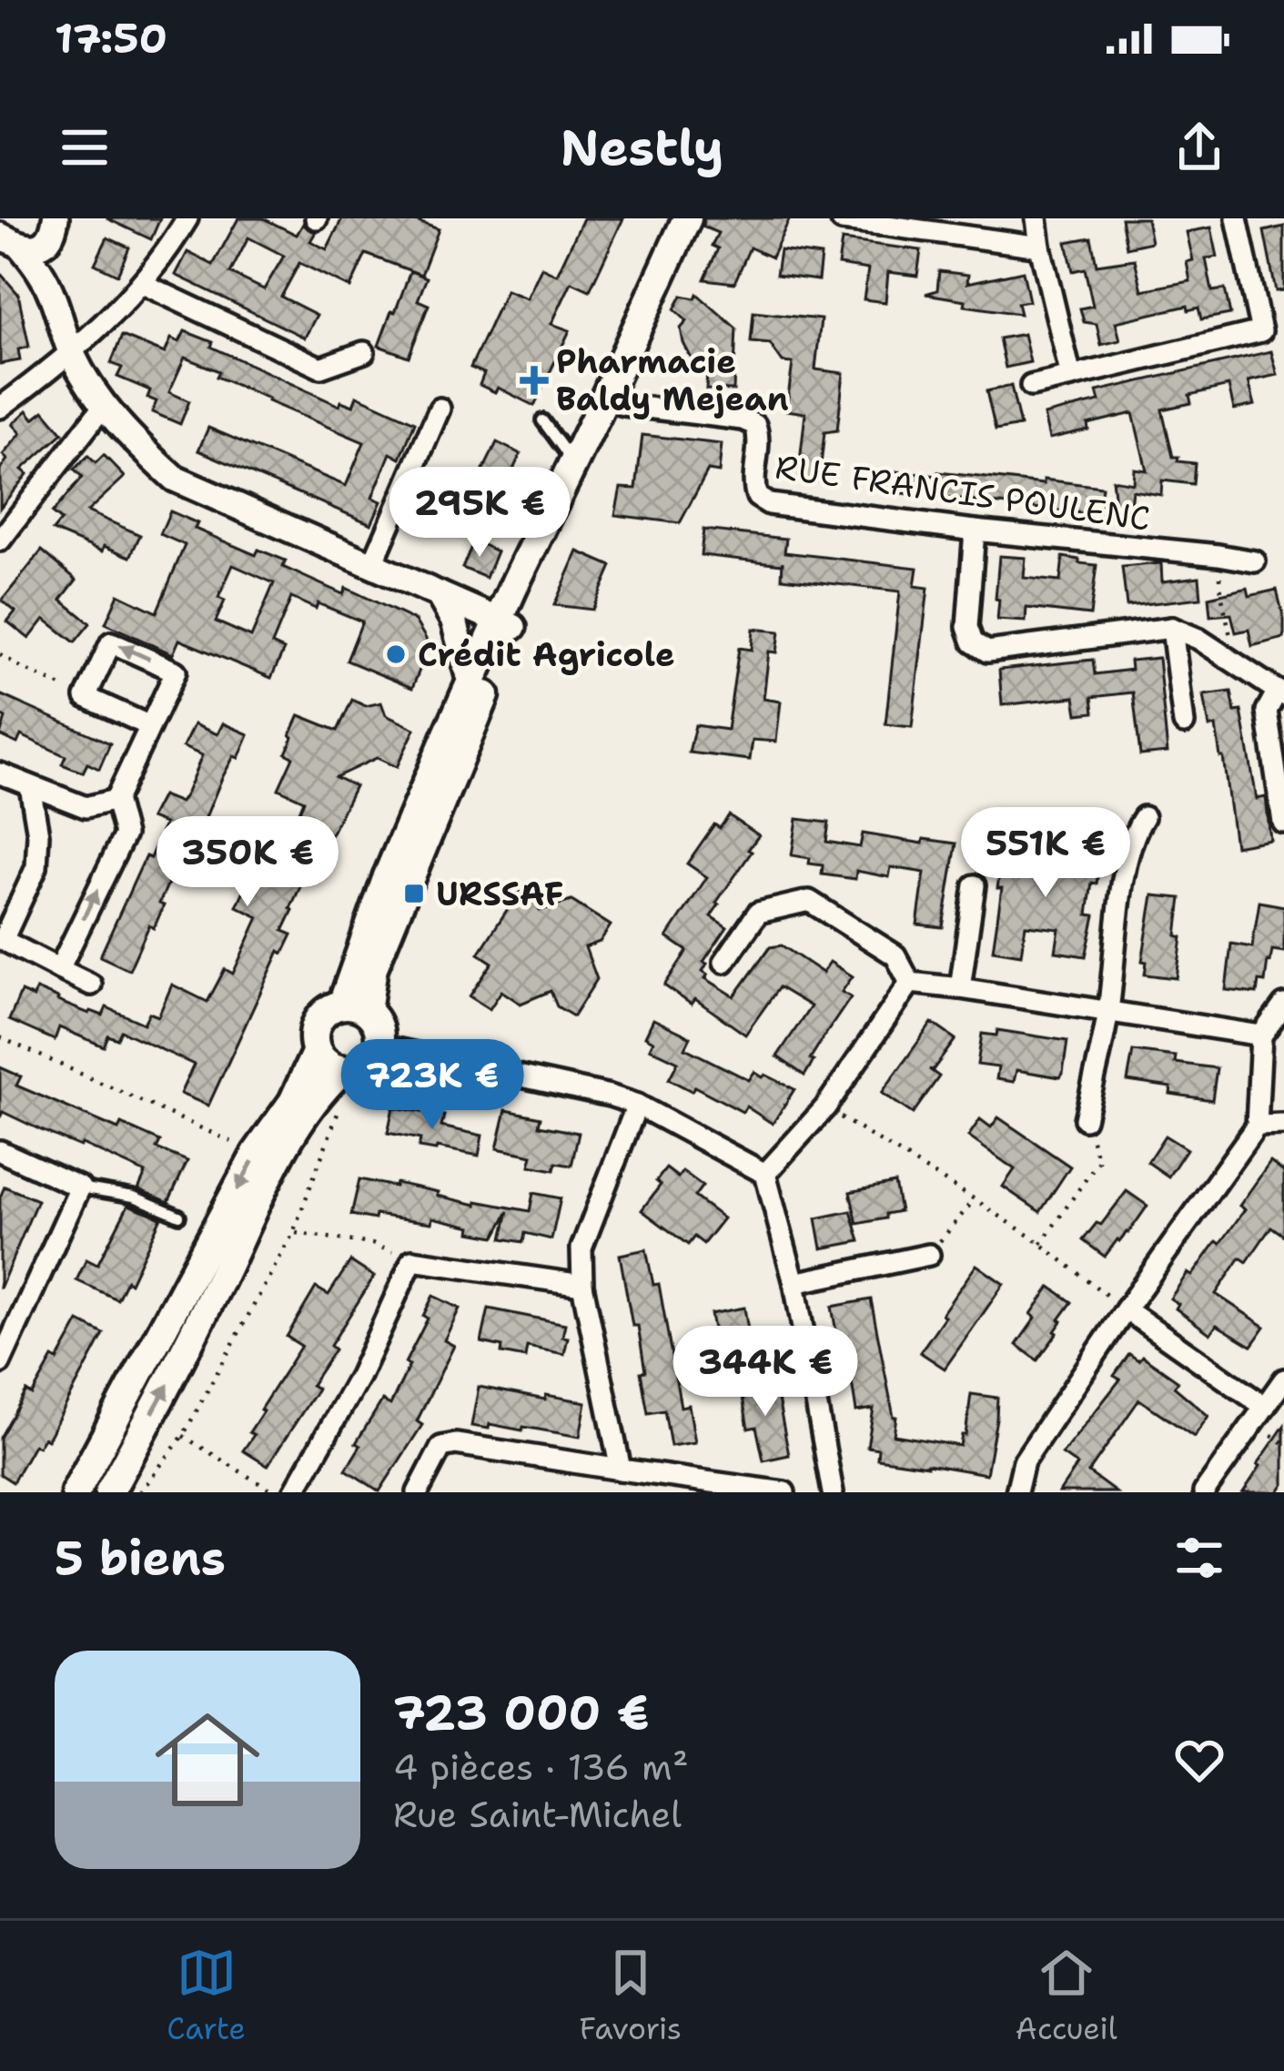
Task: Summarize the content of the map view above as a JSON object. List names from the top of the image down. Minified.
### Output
{"streets":{"street":["RUE FRANCIS POULENC"]},"places":{"health":["Pharmacie Baldy Mejean"],"other":["Crédit Agricole"],"transit":["URSSAF"]},"page":{"status":"17:50","header":"Nestly","price":["295K €","551K €","350K €","723K €","344K €"],"heading":"5 biens","list":[{"name":"723 000 €","note":"4 pièces · 136 m² · Rue Saint-Michel"}],"tabs":["Carte","Favoris","Accueil"]}}
